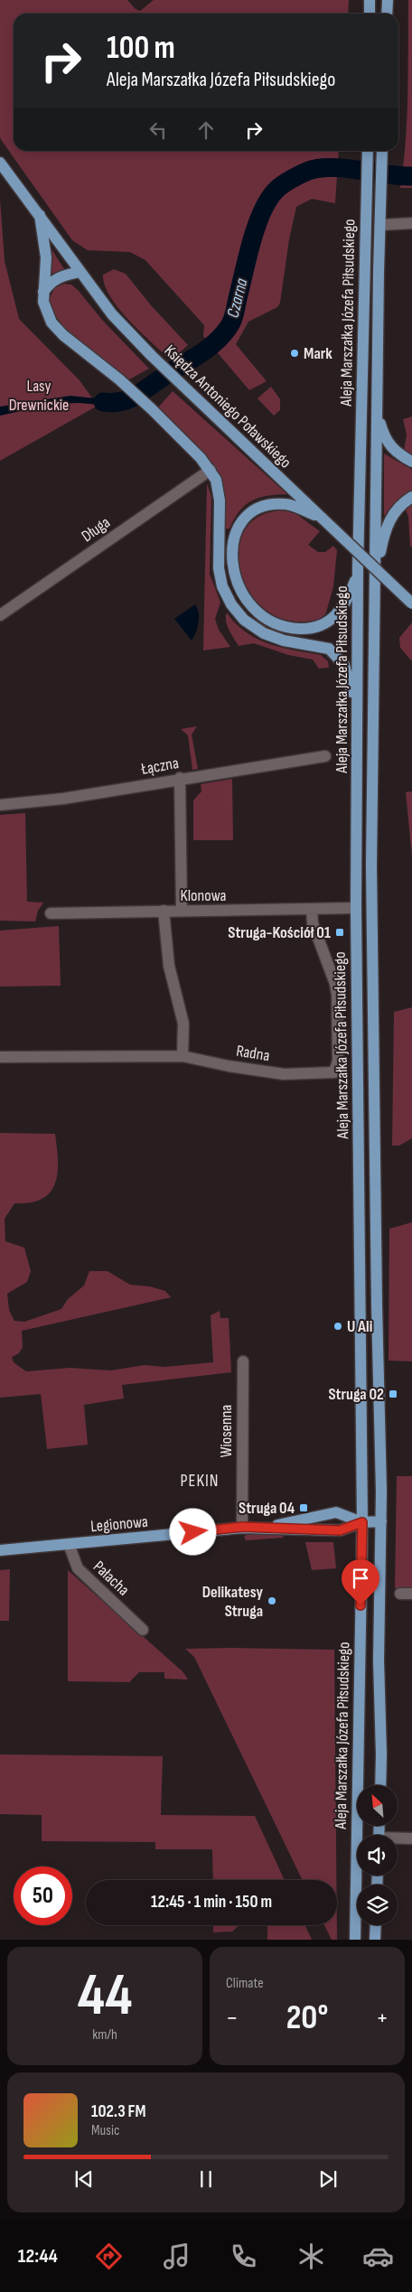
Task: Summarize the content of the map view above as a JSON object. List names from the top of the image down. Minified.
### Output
{"streets":{"main road":["Aleja Marszałka Józefa Piłsudskiego","Księdza Antoniego Poławskiego","Legionowa"],"street":["Długa","Łączna","Klonowa","Radna","Wiosenna","Pałacha"]},"crossings":[["Aleja Marszałka Józefa Piłsudskiego","Klonowa"],["Aleja Marszałka Józefa Piłsudskiego","Legionowa"],["Klonowa","Radna"],["Wiosenna","Legionowa"],["Legionowa","Pałacha"]],"districts":["PEKIN"],"water":["Czarna"],"parks":["Lasy Drewnickie"],"places":{"other":["Mark","U Ali","Delikatesy Struga"],"transit":["Struga-Kościół 01","Struga 02","Struga 04"]},"north":"top left","page":{"turn":["100 m","Aleja Marszałka Józefa Piłsudskiego"],"limit":"50","trip":"12:45 · 1 min · 150 m","tile":[["44","km/h"],"Climate"],"heat":["−","20°","+"],"song":["102.3 FM","Music"],"tabs":"12:44"}}
